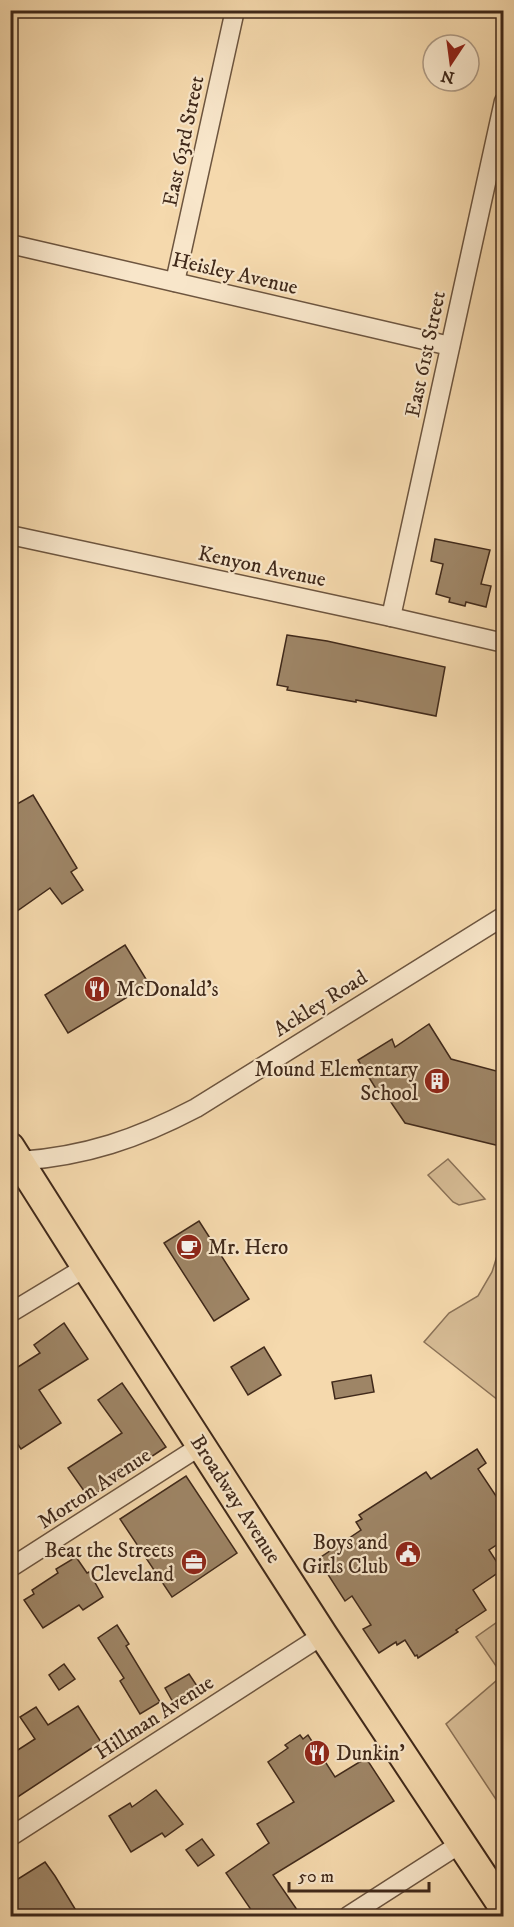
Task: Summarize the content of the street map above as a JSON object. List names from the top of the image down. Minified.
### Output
{"streets":{"main road":["Broadway Avenue"],"street":["East 63rd Street","Heisley Avenue","East 61st Street","Kenyon Avenue","Ackley Road","Morton Avenue","Hillman Avenue"]},"crossings":[["East 63rd Street","Heisley Avenue"],["Heisley Avenue","East 61st Street"],["East 61st Street","Kenyon Avenue"],["Ackley Road","Broadway Avenue"],["Morton Avenue","Broadway Avenue"],["Broadway Avenue","Hillman Avenue"]],"places":{"restaurant":["McDonald's","Dunkin'"],"building":["Mound Elementary School"],"cafe":["Mr. Hero"],"public building":["Boys and Girls Club"],"office":["Beat the Streets Cleveland"]},"scale_bar":"50 m","north":"bottom"}
